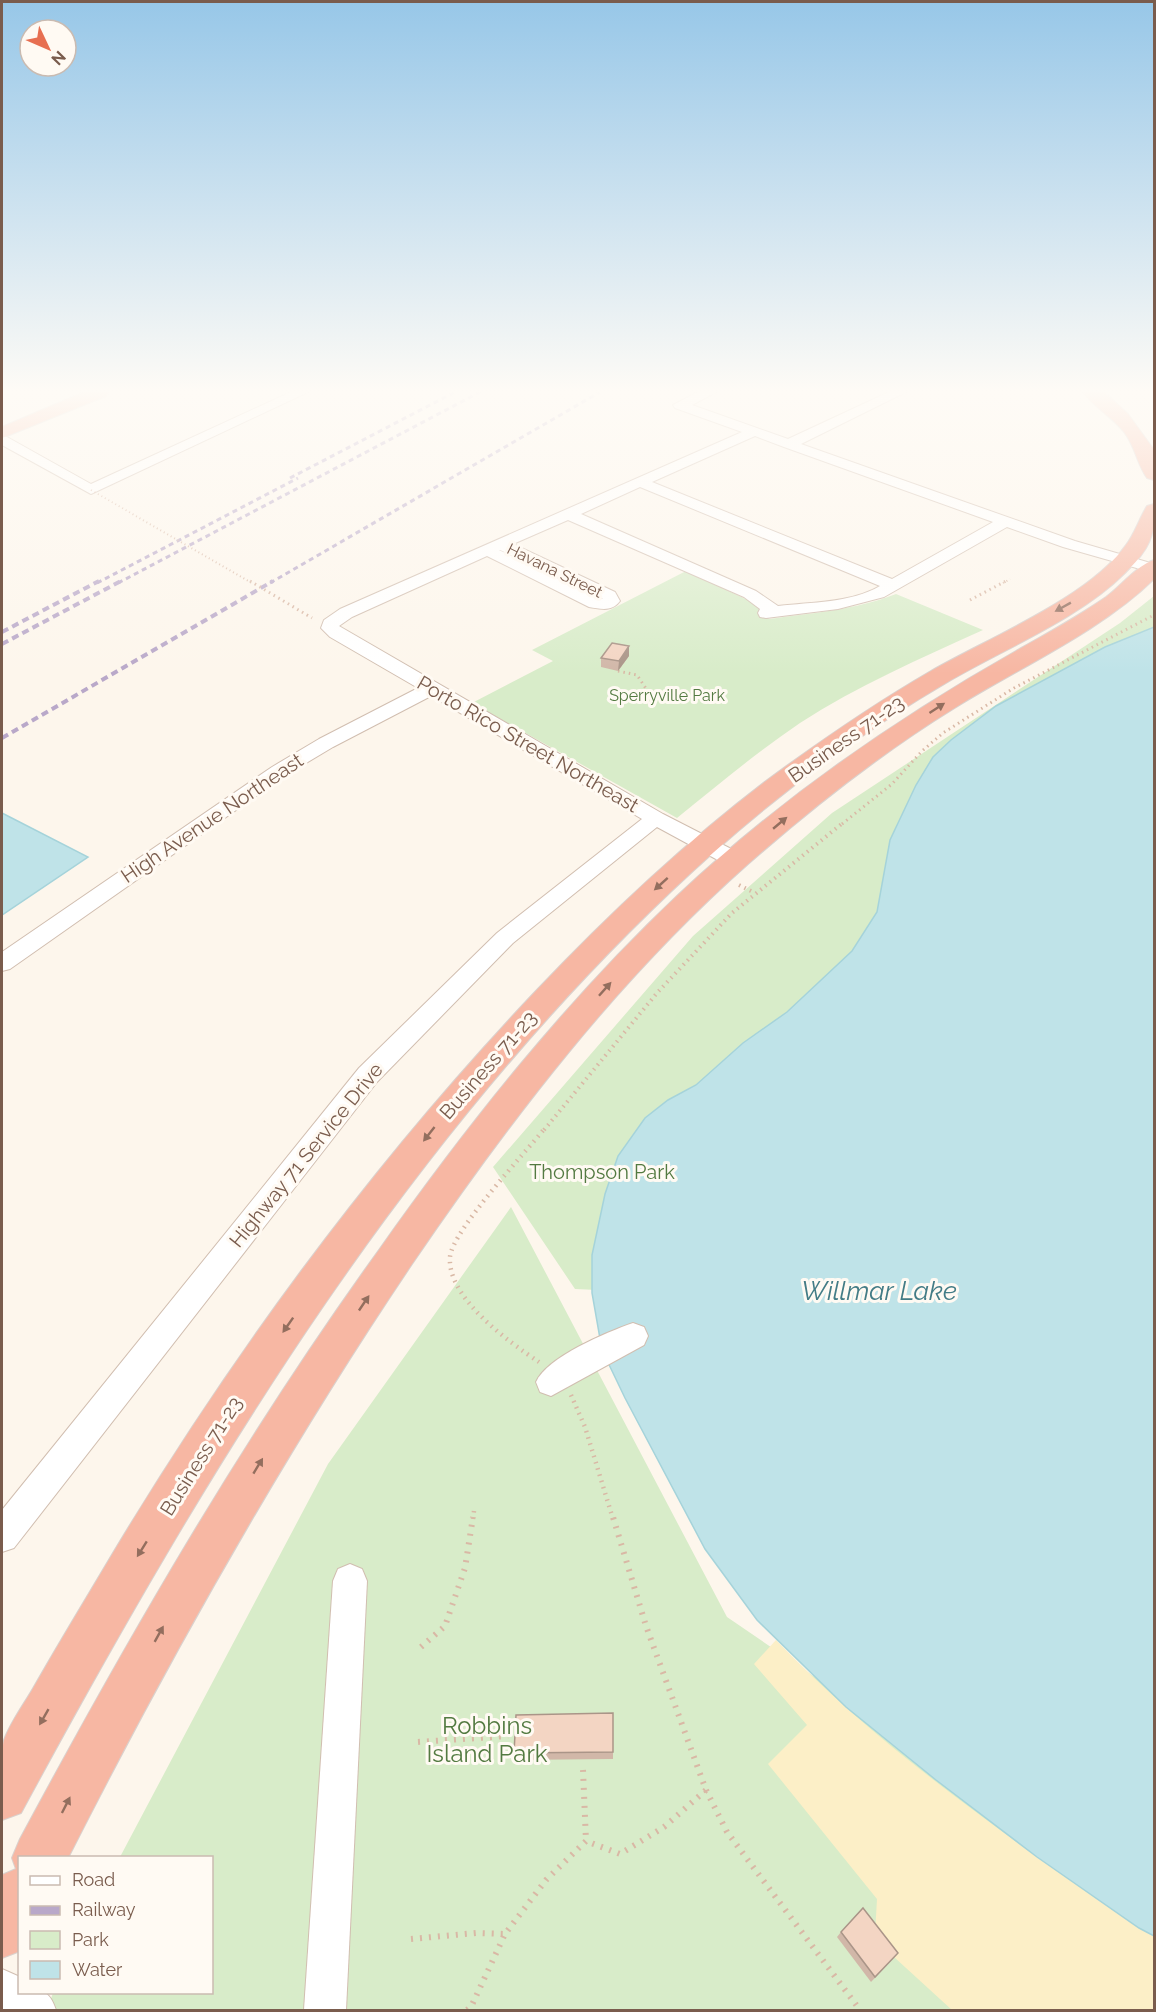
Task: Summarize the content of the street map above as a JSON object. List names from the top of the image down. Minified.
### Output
{"streets":{"highway":["Business 71-23"],"street":["Havana Street","Porto Rico Street Northeast","High Avenue Northeast","Highway 71 Service Drive"]},"crossings":[["Havana Street","Porto Rico Street Northeast"],["Business 71-23","Porto Rico Street Northeast"],["Porto Rico Street Northeast","High Avenue Northeast"],["Porto Rico Street Northeast","Highway 71 Service Drive"]],"water":["Willmar Lake"],"parks":["Sperryville Park","Thompson Park","Robbins Island Park"],"legend":["Road","Railway","Park","Water"],"north":"bottom right"}
